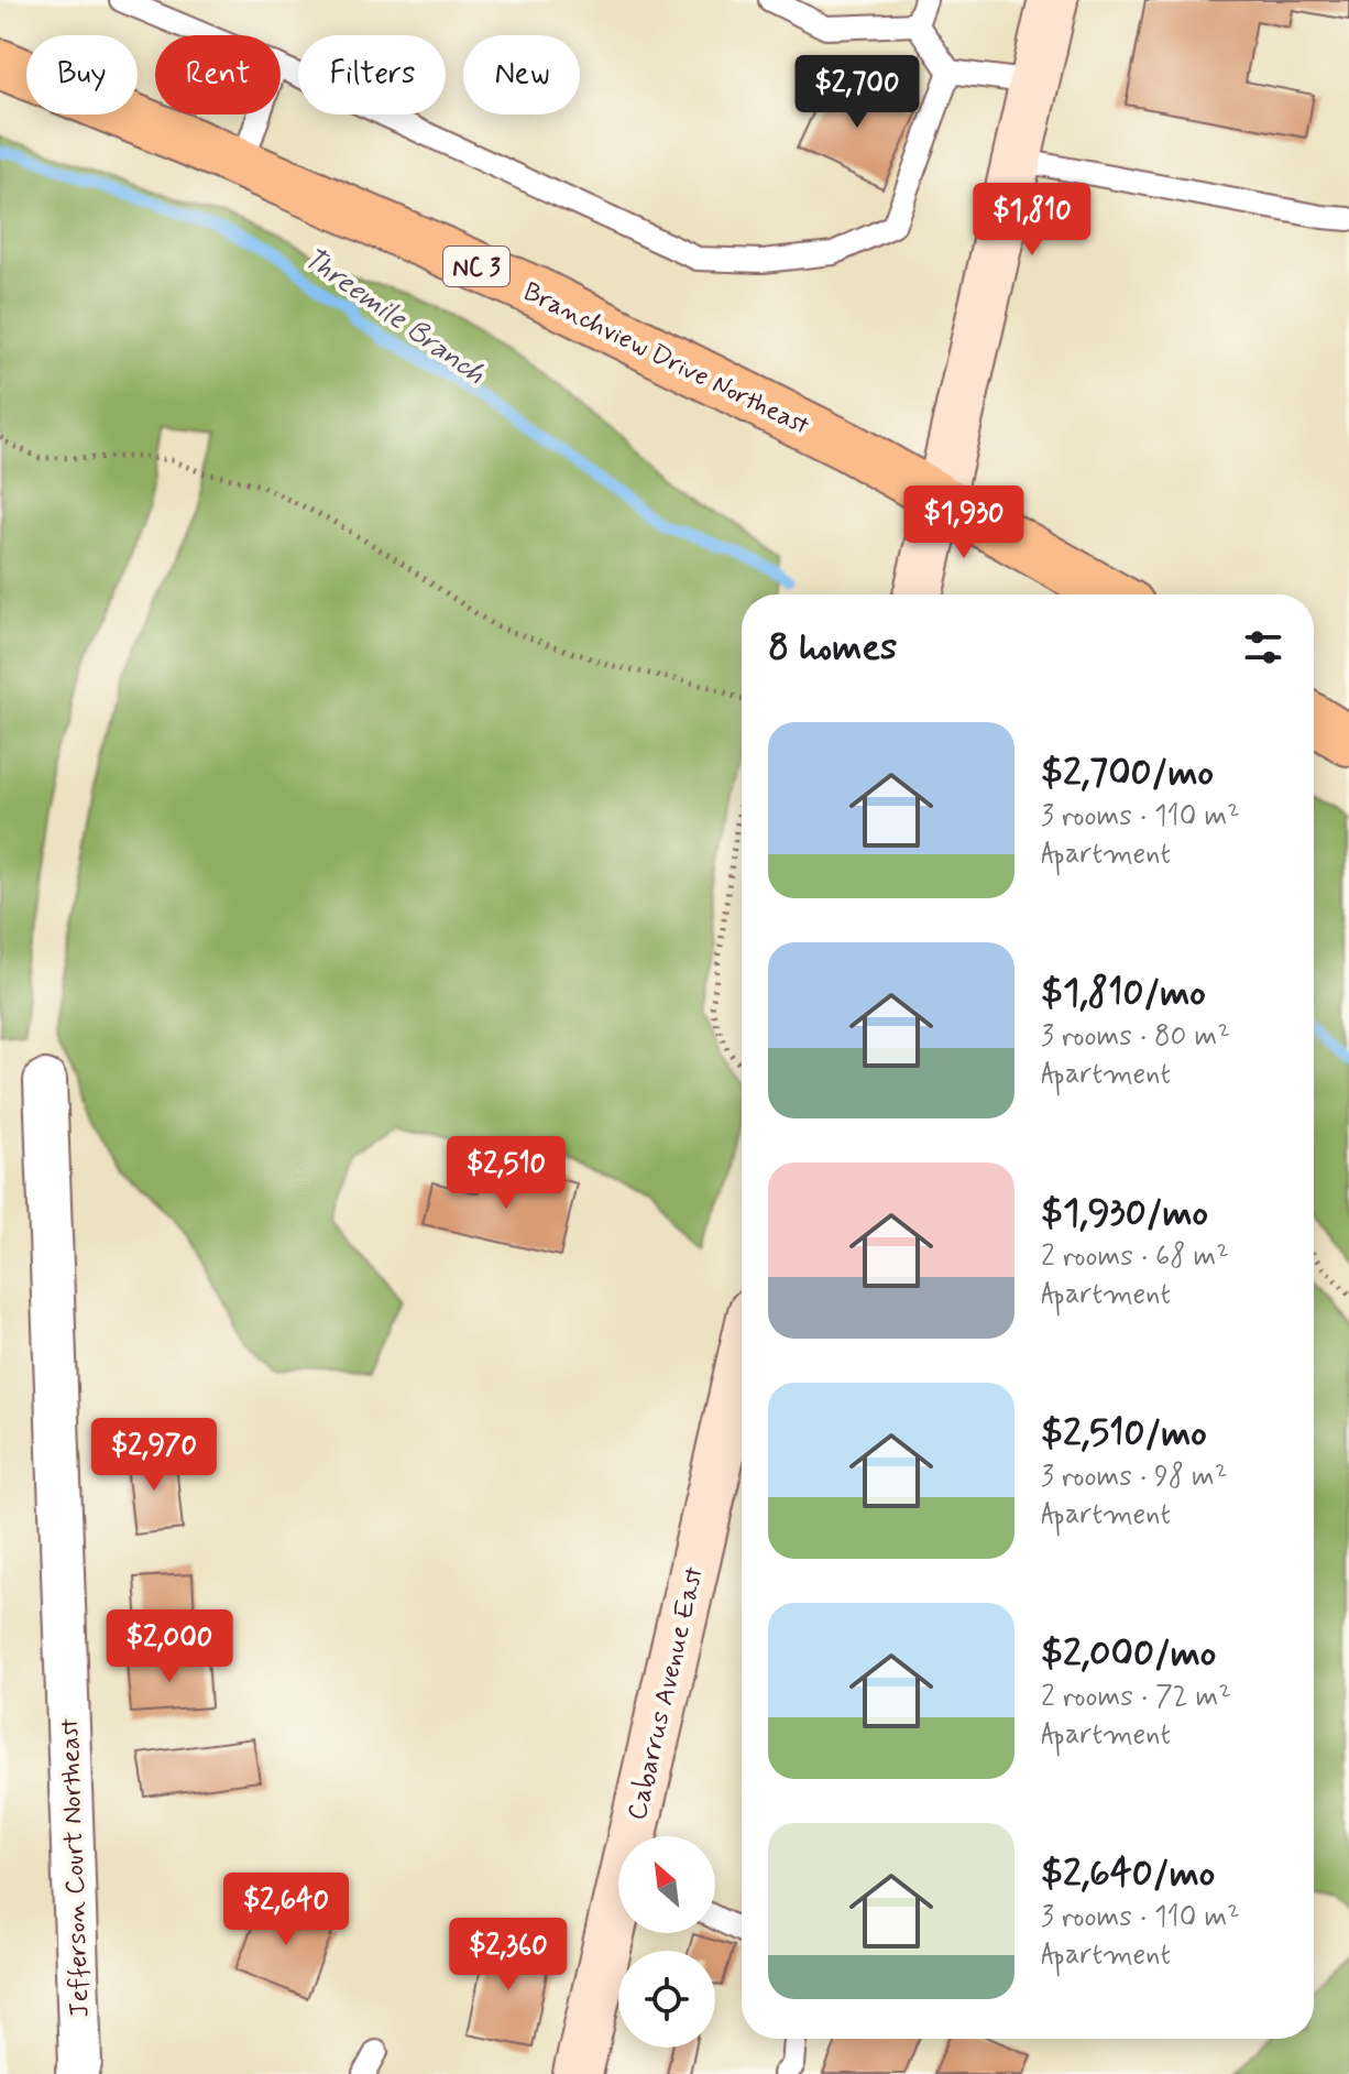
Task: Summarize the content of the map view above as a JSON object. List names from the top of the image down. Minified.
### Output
{"streets":{"main road":["NC 3","Branchview Drive Northeast","Cabarrus Avenue East"],"street":["Jefferson Court Northeast"]},"crossings":[["NC 3","Branchview Drive Northeast"]],"water":["Threemile Branch"],"north":"top left","page":{"chip":["Buy","Rent","Filters","New"],"price":["$2,700","$1,810","$1,930","$2,510","$2,970","$2,000","$2,640","$2,360"],"heading":"8 homes","list":[{"name":"$2,700/mo","note":"3 rooms · 110 m² · Apartment"},{"name":"$1,810/mo","note":"3 rooms · 80 m² · Apartment"},{"name":"$1,930/mo","note":"2 rooms · 68 m² · Apartment"},{"name":"$2,510/mo","note":"3 rooms · 98 m² · Apartment"},{"name":"$2,000/mo","note":"2 rooms · 72 m² · Apartment"},{"name":"$2,640/mo","note":"3 rooms · 110 m² · Apartment"}]}}
